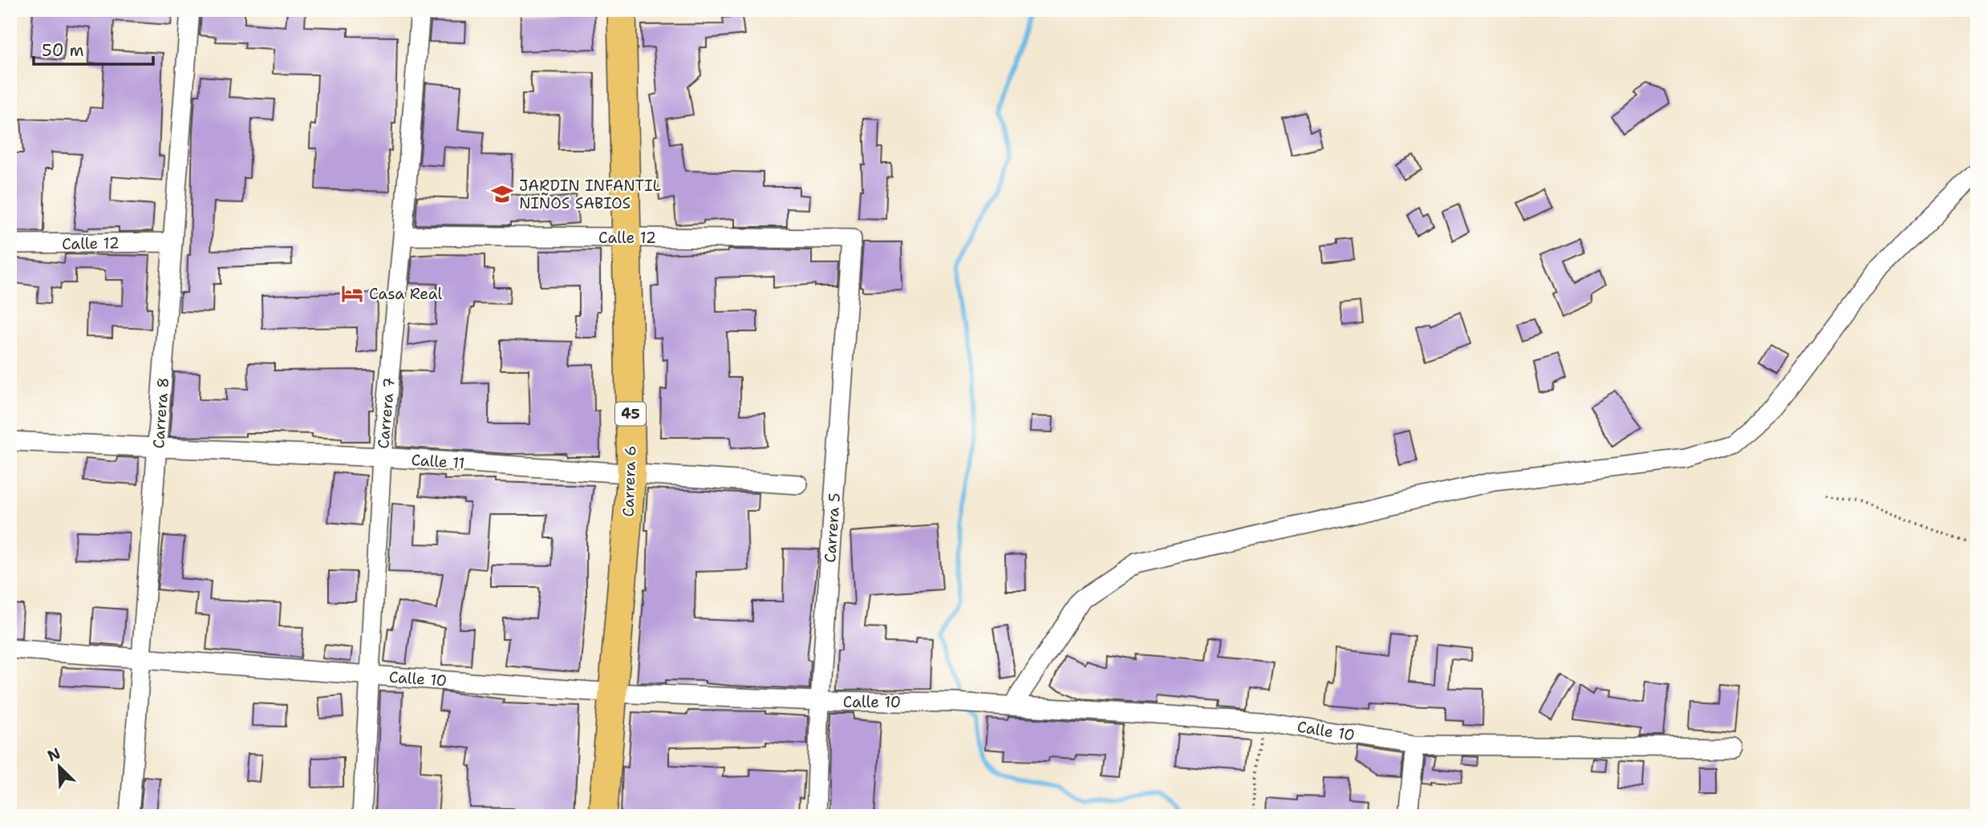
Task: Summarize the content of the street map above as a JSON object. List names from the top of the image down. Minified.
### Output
{"streets":{"main road":["45","Carrera 6"],"street":["Calle 12","Carrera 8","Carrera 7","Calle 11","Carrera 5","Calle 10"]},"crossings":[["Calle 12","Carrera 8"],["Calle 12","Carrera 7"],["Calle 12","Carrera 6"],["Calle 12","Carrera 5"],["Carrera 8","Calle 11"],["Carrera 8","Calle 10"],["Carrera 7","Calle 11"],["Carrera 7","Calle 10"],["Calle 11","Carrera 6"],["Carrera 6","Calle 10"],["Carrera 5","Calle 10"]],"places":{"school or university":["JARDIN INFANTIL NIÑOS SABIOS"],"hotel":["Casa Real"]},"scale_bar":"50 m","north":"top left"}
